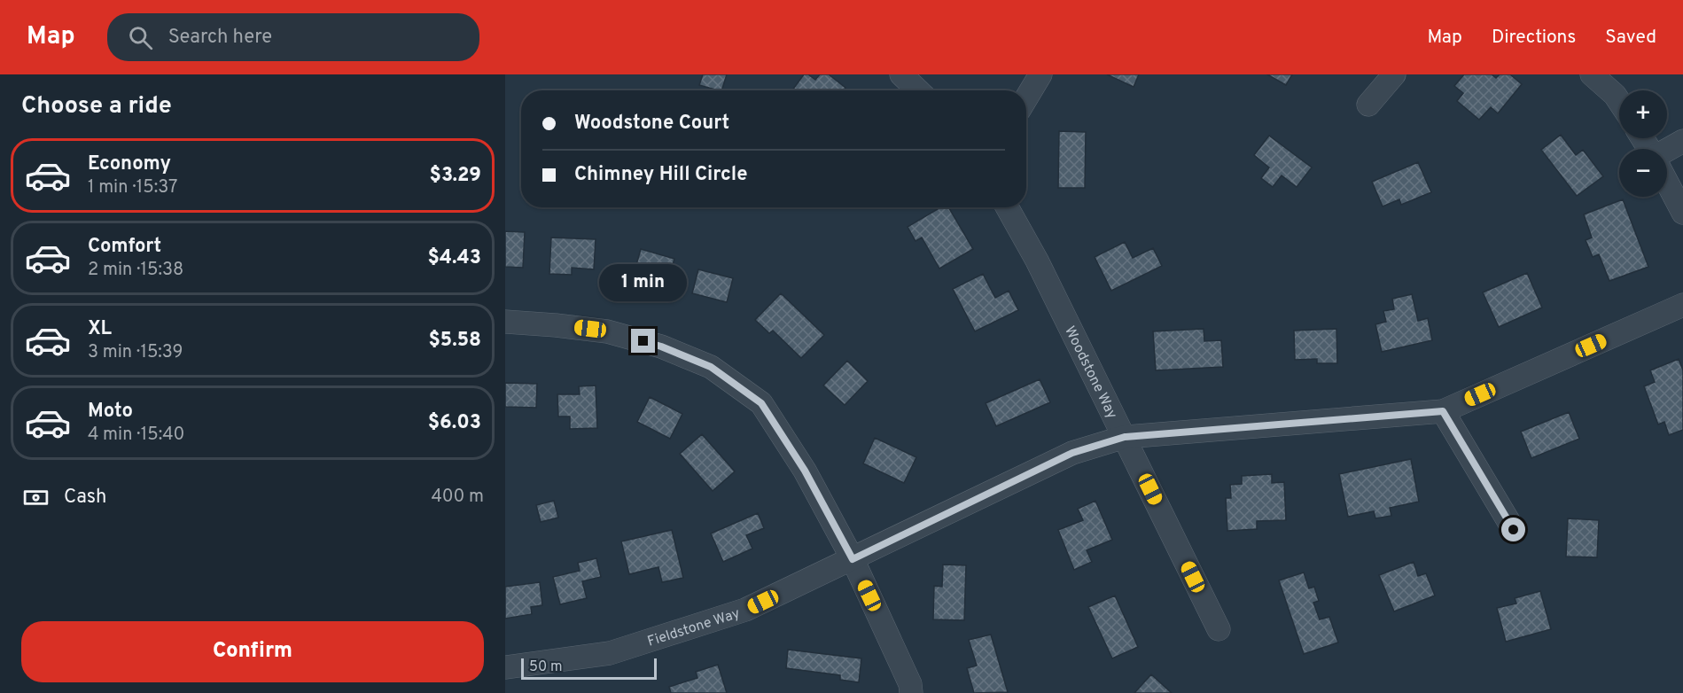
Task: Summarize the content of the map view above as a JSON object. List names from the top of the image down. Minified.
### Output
{"streets":{"street":["Woodstone Way","Fieldstone Way"]},"crossings":[["Woodstone Way","Fieldstone Way"]],"scale_bar":"50 m","page":{"header":"Map","search":"Search here","nav":["Map","Directions","Saved"],"heading":"Choose a ride","map_buttons":["+","−"],"banner":["Woodstone Court","Chimney Hill Circle"],"list":[{"name":"Economy","note":"1 min · 15:37","value":"$3.29"},{"name":"Comfort","note":"2 min · 15:38","value":"$4.43"},{"name":"XL","note":"3 min · 15:39","value":"$5.58"},{"name":"Moto","note":"4 min · 15:40","value":"$6.03"}],"bubble":"1 min","pay":["Cash","400 m"],"buttons":"Confirm","scale":"50 m"}}
